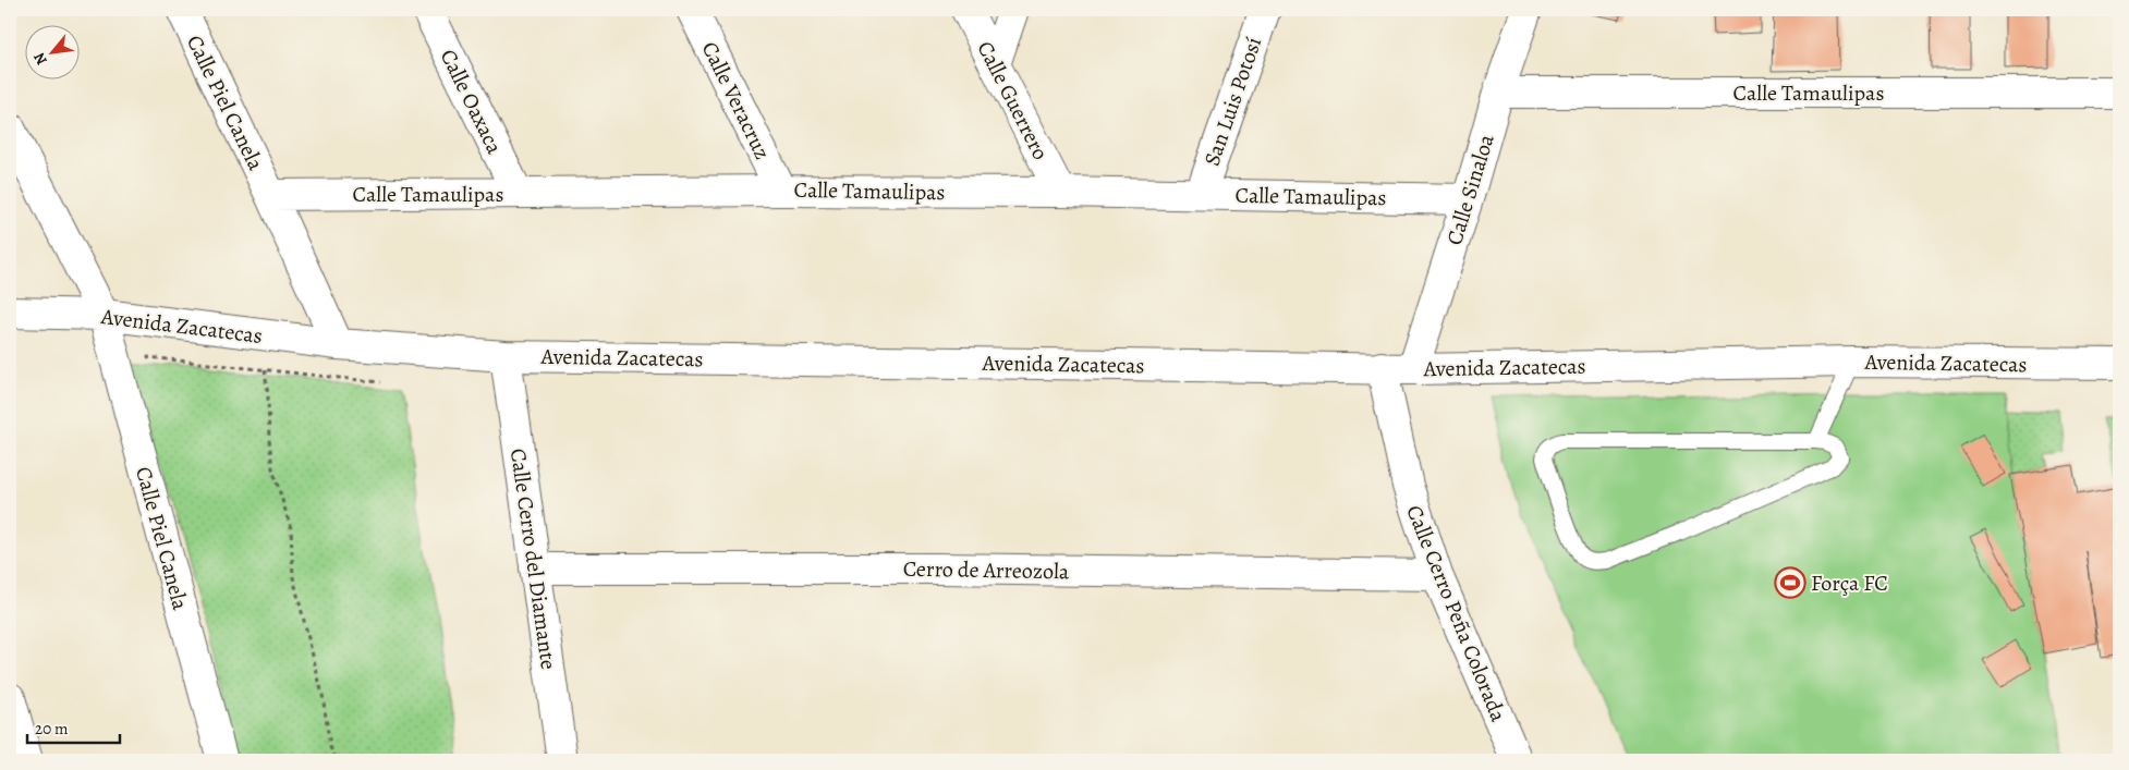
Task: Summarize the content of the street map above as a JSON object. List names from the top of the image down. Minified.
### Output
{"streets":{"street":["Calle Tamaulipas","Calle Veracruz","Calle Guerrero","Calle Oaxaca","San Luis Potosí","Calle Piel Canela","Calle Sinaloa","Avenida Zacatecas","Calle Cerro del Diamante","Cerro de Arreozola","Calle Cerro Peña Colorada"]},"crossings":[["Calle Tamaulipas","Calle Veracruz"],["Calle Tamaulipas","Calle Guerrero"],["Calle Tamaulipas","Calle Oaxaca"],["Calle Tamaulipas","San Luis Potosí"],["Calle Tamaulipas","Calle Piel Canela"],["Calle Tamaulipas","Calle Sinaloa"],["Calle Piel Canela","Avenida Zacatecas"],["Calle Sinaloa","Avenida Zacatecas"],["Avenida Zacatecas","Calle Cerro del Diamante"],["Avenida Zacatecas","Calle Cerro Peña Colorada"],["Calle Cerro del Diamante","Cerro de Arreozola"],["Cerro de Arreozola","Calle Cerro Peña Colorada"]],"places":{"sports":["Força FC"]},"scale_bar":"20 m","north":"bottom left"}
